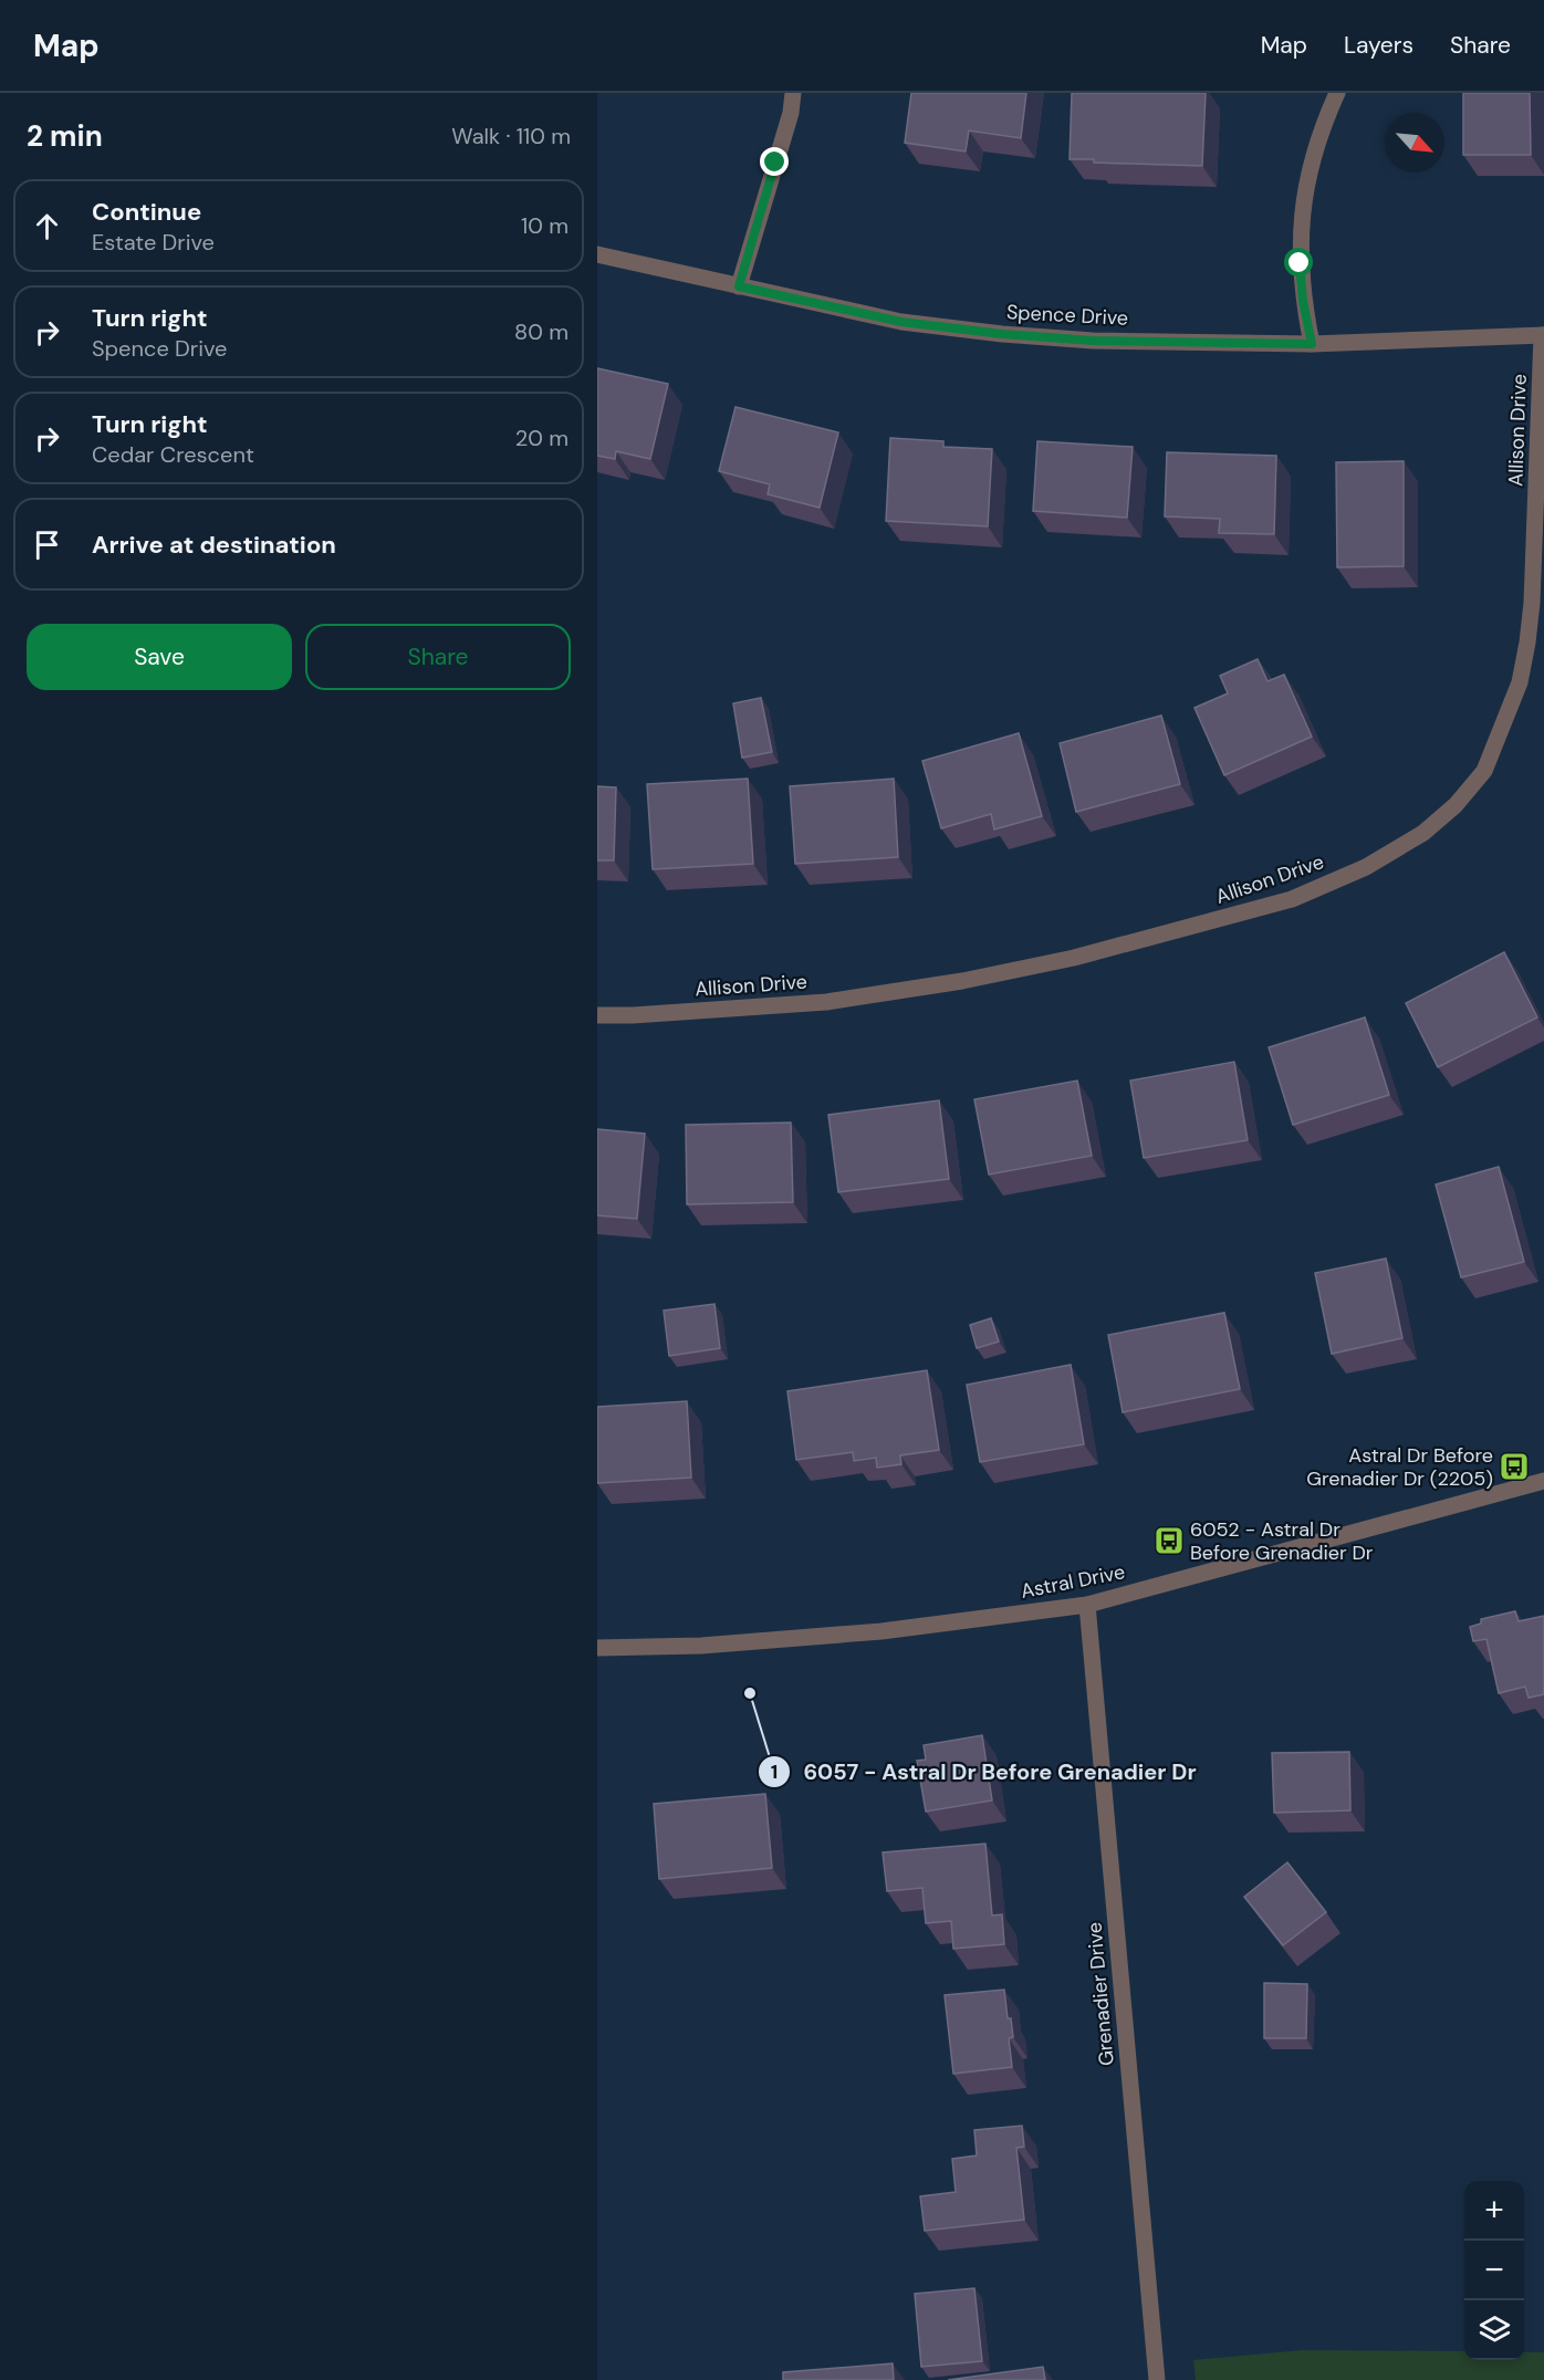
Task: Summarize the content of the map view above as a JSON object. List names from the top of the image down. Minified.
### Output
{"streets":{"street":["Spence Drive","Allison Drive","Astral Drive","Grenadier Drive"]},"crossings":[["Spence Drive","Allison Drive"],["Astral Drive","Grenadier Drive"]],"places":{"bus stop":["Astral Dr Before Grenadier Dr (2205)","6052 - Astral Dr Before Grenadier Dr"],"other":["6057 - Astral Dr Before Grenadier Dr"]},"north":"bottom right","page":{"header":"Map","nav":["Map","Layers","Share"],"heading":["2 min","Walk · 110 m"],"list":[["Continue","Estate Drive","10 m"],["Turn right","Spence Drive","80 m"],["Turn right","Cedar Crescent","20 m"],"Arrive at destination"],"buttons":["Save","Share"],"map_buttons":["+","−"]}}
